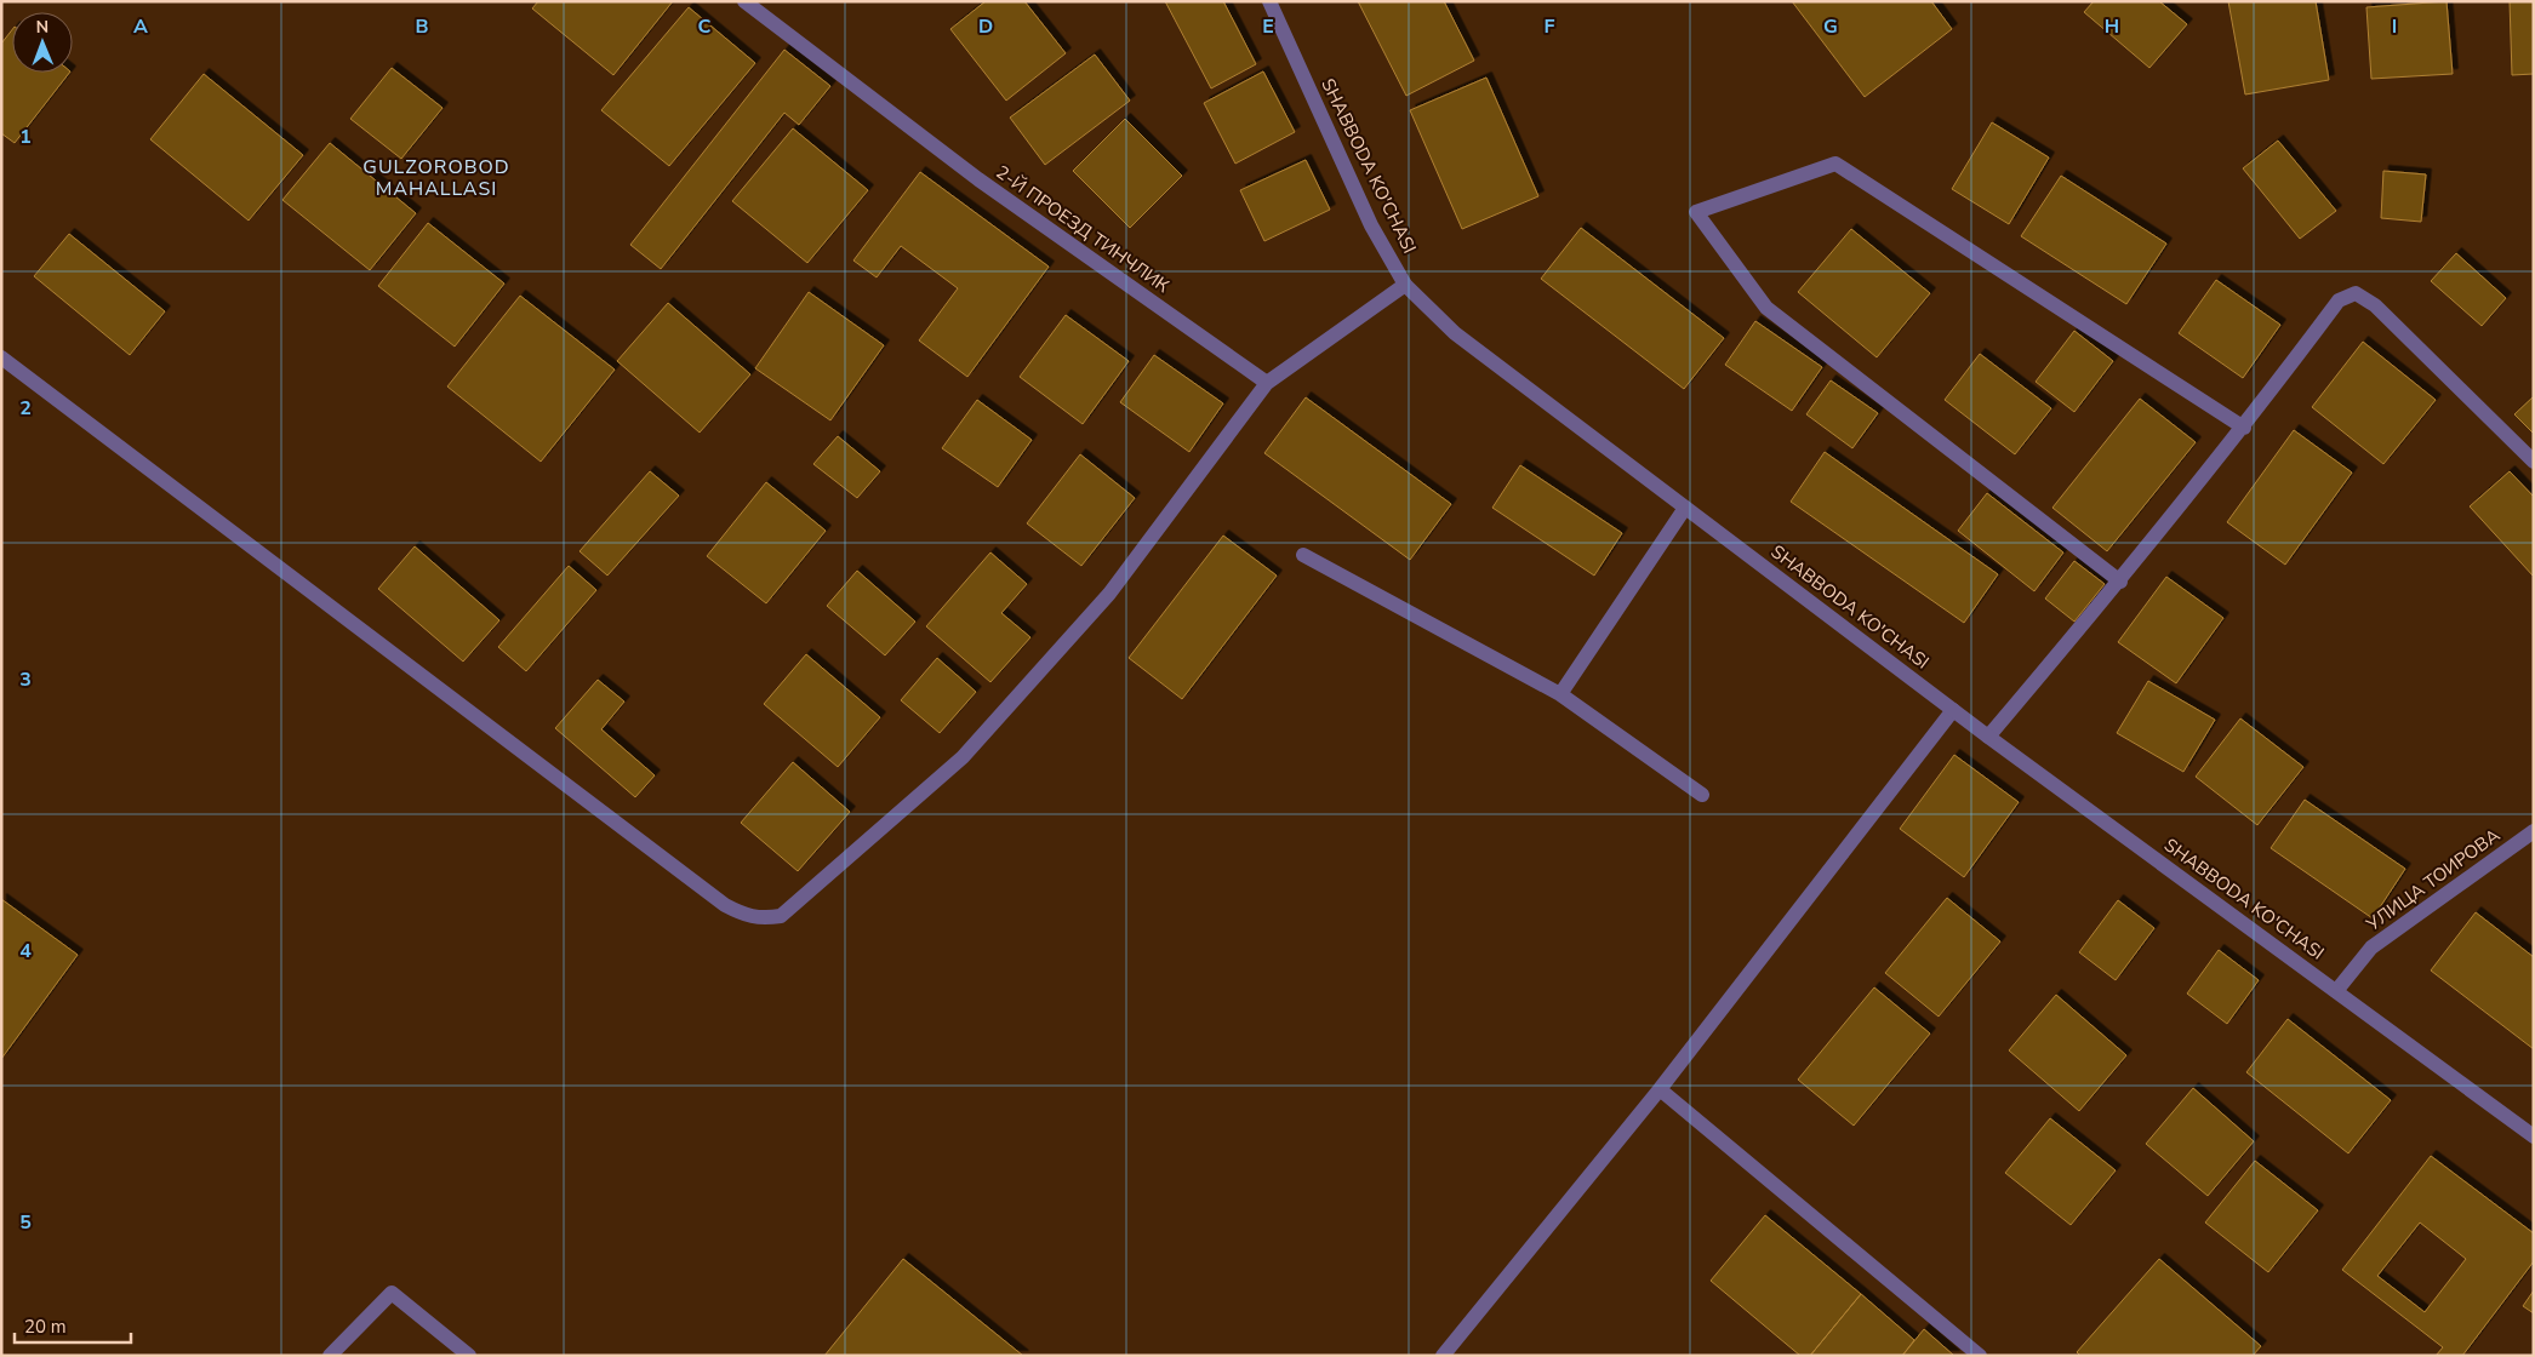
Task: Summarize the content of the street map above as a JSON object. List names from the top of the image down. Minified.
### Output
{"streets":{"street":["SHABBODA KO'CHASI","2-Й ПРОЕЗД ТИНЧЛИК","УЛИЦА ТОИРОВА"]},"crossings":[["SHABBODA KO'CHASI","УЛИЦА ТОИРОВА"]],"districts":["GULZOROBOD MAHALLASI"],"scale_bar":"20 m","north":"top","grid":{"columns":["A","B","C","D","E","F","G","H","I"],"rows":["1","2","3","4","5"]}}
